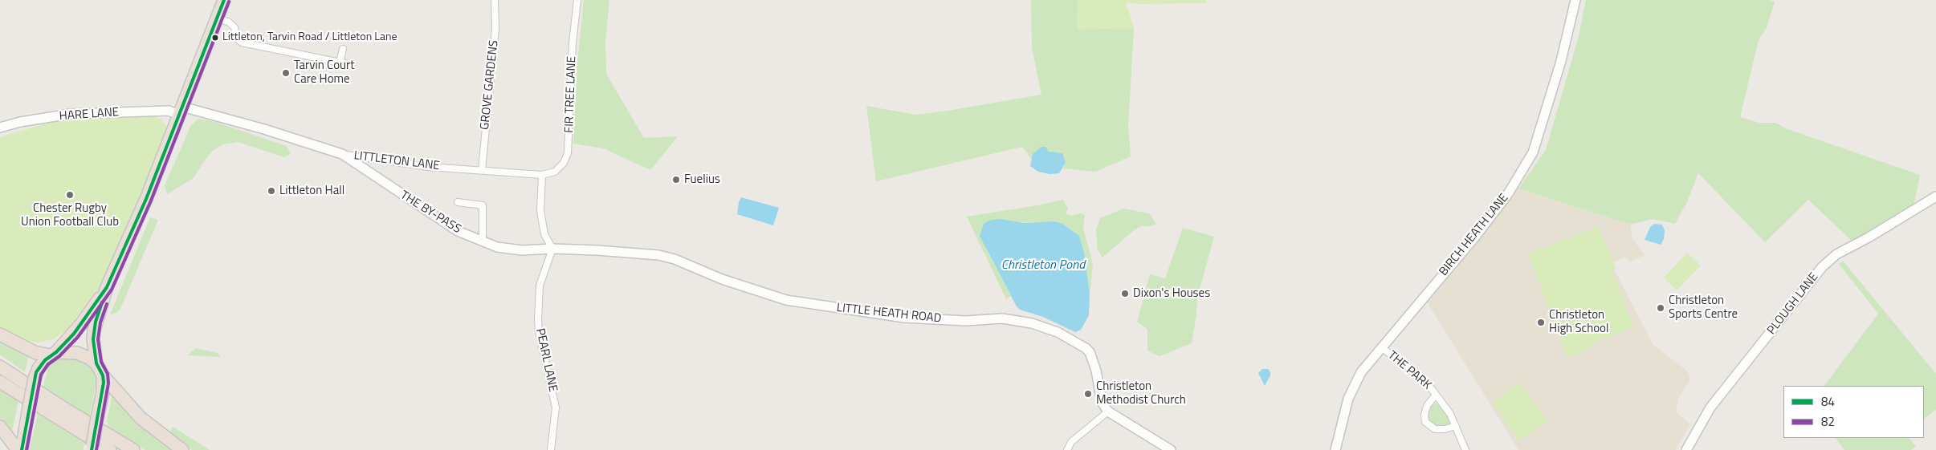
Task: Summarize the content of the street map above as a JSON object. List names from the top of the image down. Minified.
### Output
{"streets":{"street":["GROVE GARDENS","FIR TREE LANE","HARE LANE","LITTLETON LANE","THE BY-PASS","BIRCH HEATH LANE","PLOUGH LANE","LITTLE HEATH ROAD","PEARL LANE","THE PARK"]},"crossings":[["GROVE GARDENS","LITTLETON LANE"],["FIR TREE LANE","LITTLETON LANE"],["HARE LANE","LITTLETON LANE"],["LITTLETON LANE","THE BY-PASS"],["THE BY-PASS","LITTLE HEATH ROAD"],["THE BY-PASS","PEARL LANE"],["BIRCH HEATH LANE","THE PARK"],["LITTLE HEATH ROAD","PEARL LANE"]],"water":["Christleton Pond"],"places":["Littleton, Tarvin Road / Littleton Lane","Tarvin Court Care Home","Fuelius","Littleton Hall","Chester Rugby Union Football Club","Dixon's Houses","Christleton Sports Centre","Christleton High School","Christleton Methodist Church"],"lines":["transit line 84","transit line 82"],"legend":["84","82"]}
